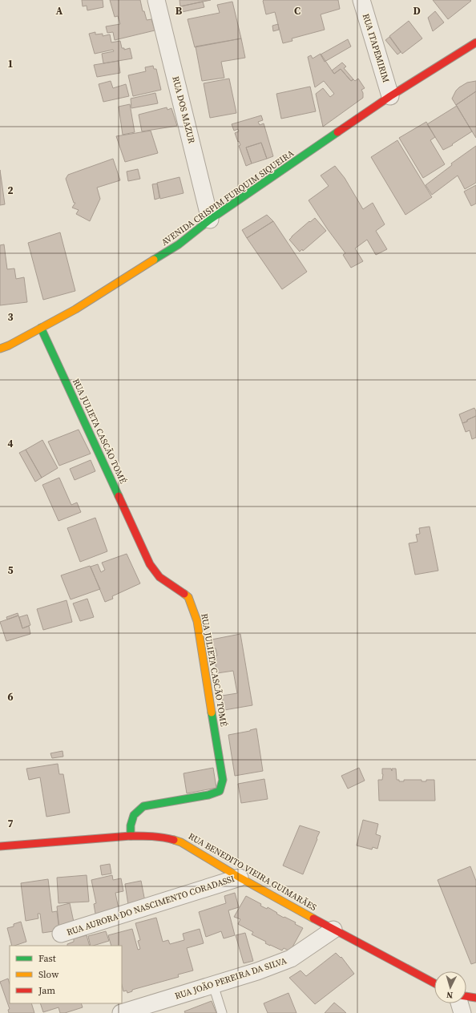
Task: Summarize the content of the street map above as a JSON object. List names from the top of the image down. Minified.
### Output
{"streets":{"street":["RUA ITAPEMIRIM","RUA DOS MAZUR","AVENIDA CRISPIM FURQUIM SIQUEIRA","RUA JULIETA CASCÃO TOMÉ","RUA BENEDITO VIEIRA GUIMARÃES","RUA AURORA DO NASCIMENTO CORADASSI","RUA JOÃO PEREIRA DA SILVA"]},"crossings":[["RUA ITAPEMIRIM","AVENIDA CRISPIM FURQUIM SIQUEIRA"],["RUA DOS MAZUR","AVENIDA CRISPIM FURQUIM SIQUEIRA"],["AVENIDA CRISPIM FURQUIM SIQUEIRA","RUA JULIETA CASCÃO TOMÉ"],["RUA JULIETA CASCÃO TOMÉ","RUA BENEDITO VIEIRA GUIMARÃES"],["RUA BENEDITO VIEIRA GUIMARÃES","RUA AURORA DO NASCIMENTO CORADASSI"],["RUA BENEDITO VIEIRA GUIMARÃES","RUA JOÃO PEREIRA DA SILVA"]],"legend":["Fast","Slow","Jam"],"north":"bottom","grid":{"columns":["A","B","C","D"],"rows":["1","2","3","4","5","6","7"]}}
